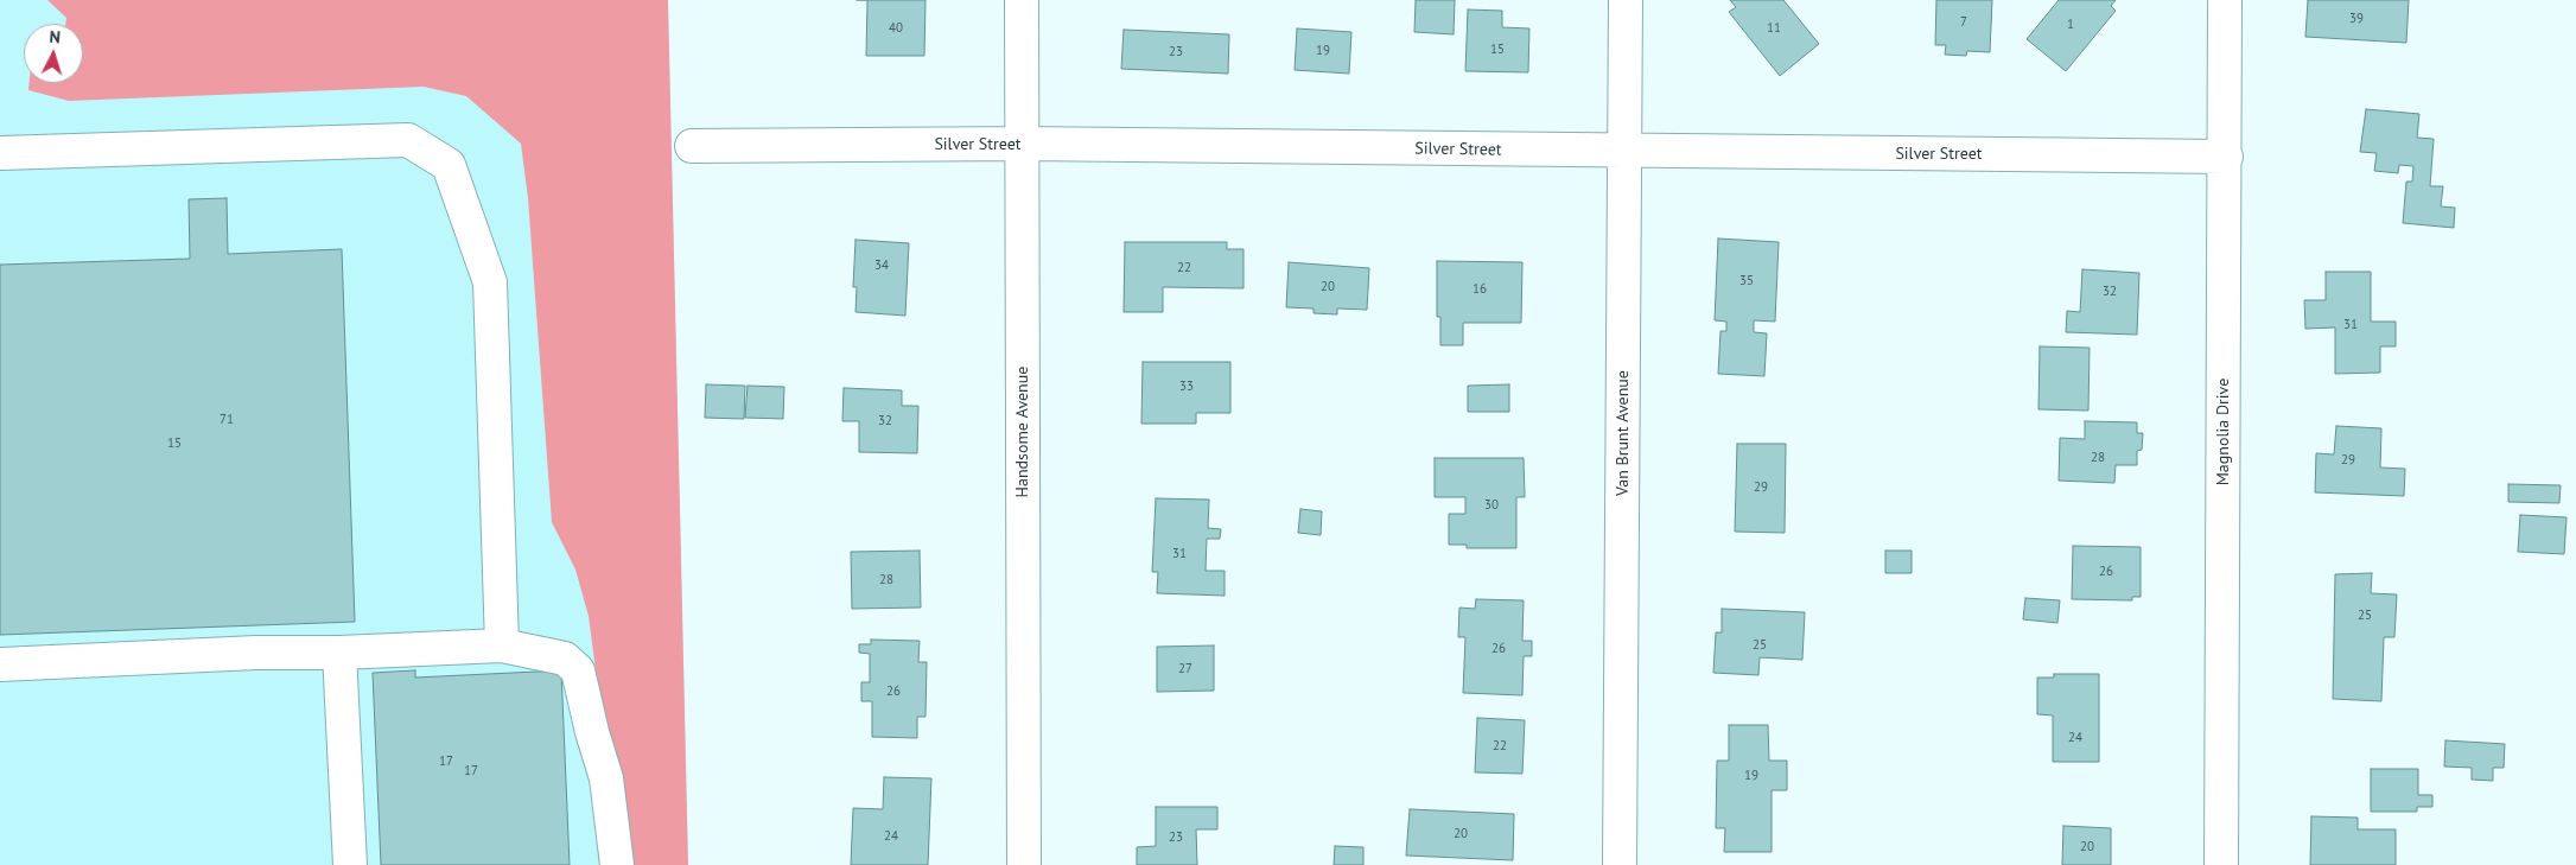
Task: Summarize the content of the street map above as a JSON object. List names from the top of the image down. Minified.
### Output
{"streets":{"street":["Silver Street","Handsome Avenue","Magnolia Drive","Van Brunt Avenue"]},"crossings":[["Silver Street","Handsome Avenue"],["Silver Street","Magnolia Drive"],["Silver Street","Van Brunt Avenue"]],"house_numbers":["39","7","1","40","11","15","19","23","34","22","35","20","16","32","31","33","71","32","15","28","29","29","30","31","26","28","25","25","26","27","26","24","22","17","17","19","20","24","23","20"],"north":"top"}
